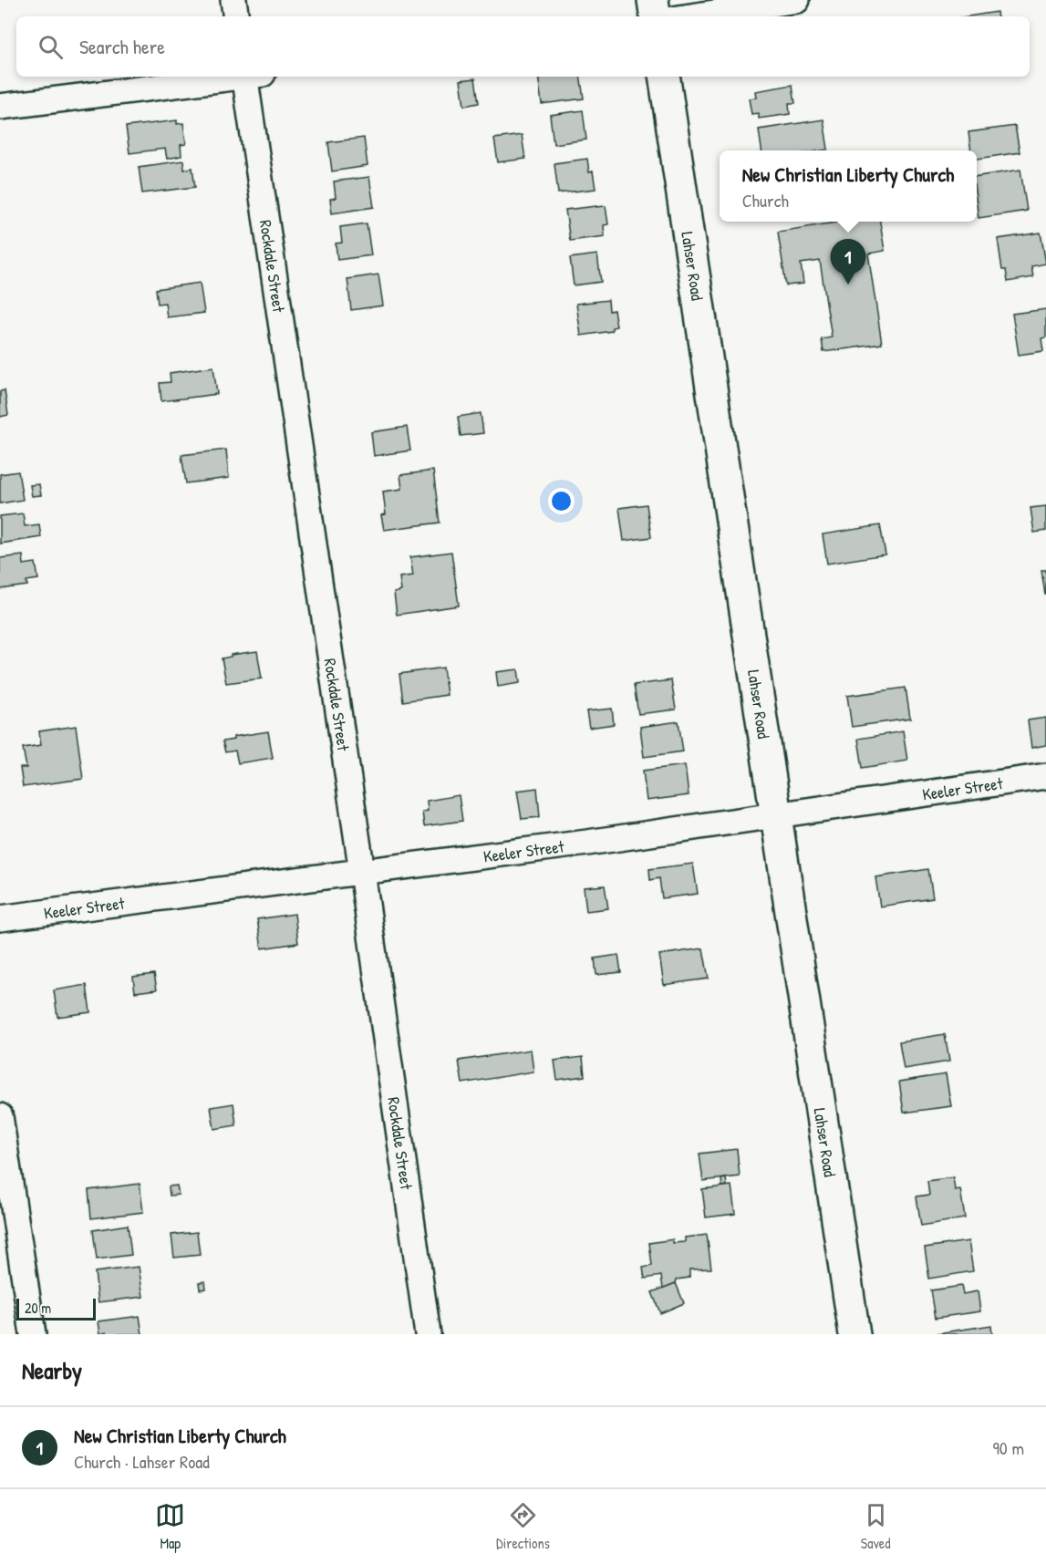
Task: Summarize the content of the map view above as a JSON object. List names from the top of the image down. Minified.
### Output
{"streets":{"main road":["Lahser Road"],"street":["Rockdale Street","Keeler Street"]},"crossings":[["Rockdale Street","Keeler Street"],["Lahser Road","Keeler Street"]],"scale_bar":"20 m","page":{"search":"Search here","popup":["New Christian Liberty Church","Church"],"pins":"1","scale":"20 m","heading":"Nearby","list":[{"mark":"1","name":"New Christian Liberty Church","note":"Church · Lahser Road","value":"90 m"}],"nav":["Map","Directions","Saved"]}}
